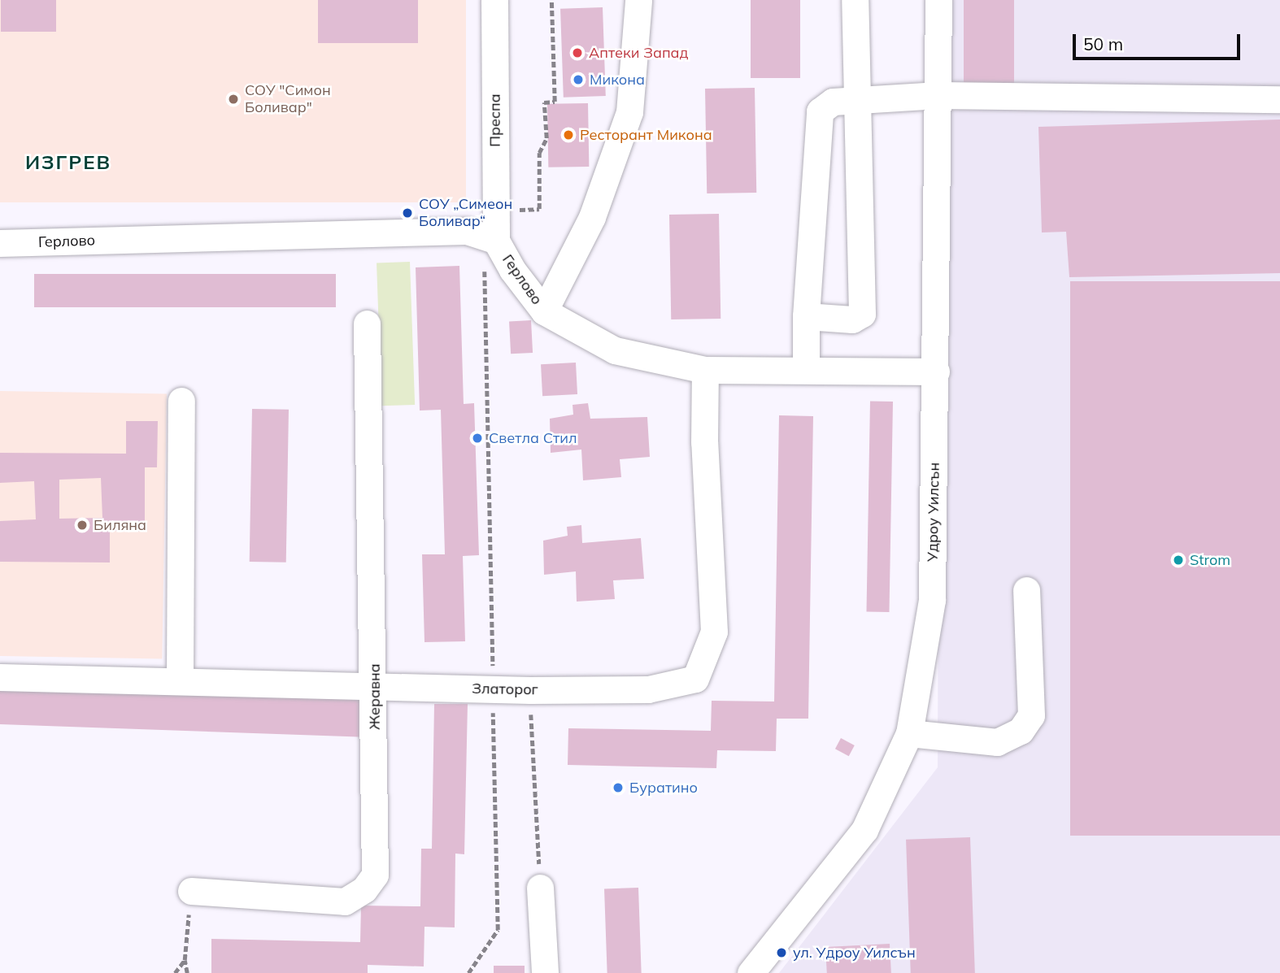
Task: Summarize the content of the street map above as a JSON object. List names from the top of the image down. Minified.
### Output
{"streets":{"street":["Преспа","Герлово","Удроу Уилсън","Златорог","Жеравна"]},"crossings":[["Преспа","Герлово"],["Герлово","Удроу Уилсън"],["Герлово","Златорог"],["Златорог","Жеравна"]],"districts":["ИЗГРЕВ"],"places":["Аптеки Запад","Микона","СОУ \"Симон Боливар\"","Ресторант Микона","СОУ „Симеон Боливар“","Светла Стил","Биляна","Strom","Буратино","ул. Удроу Уилсън"],"scale_bar":"50 m"}
